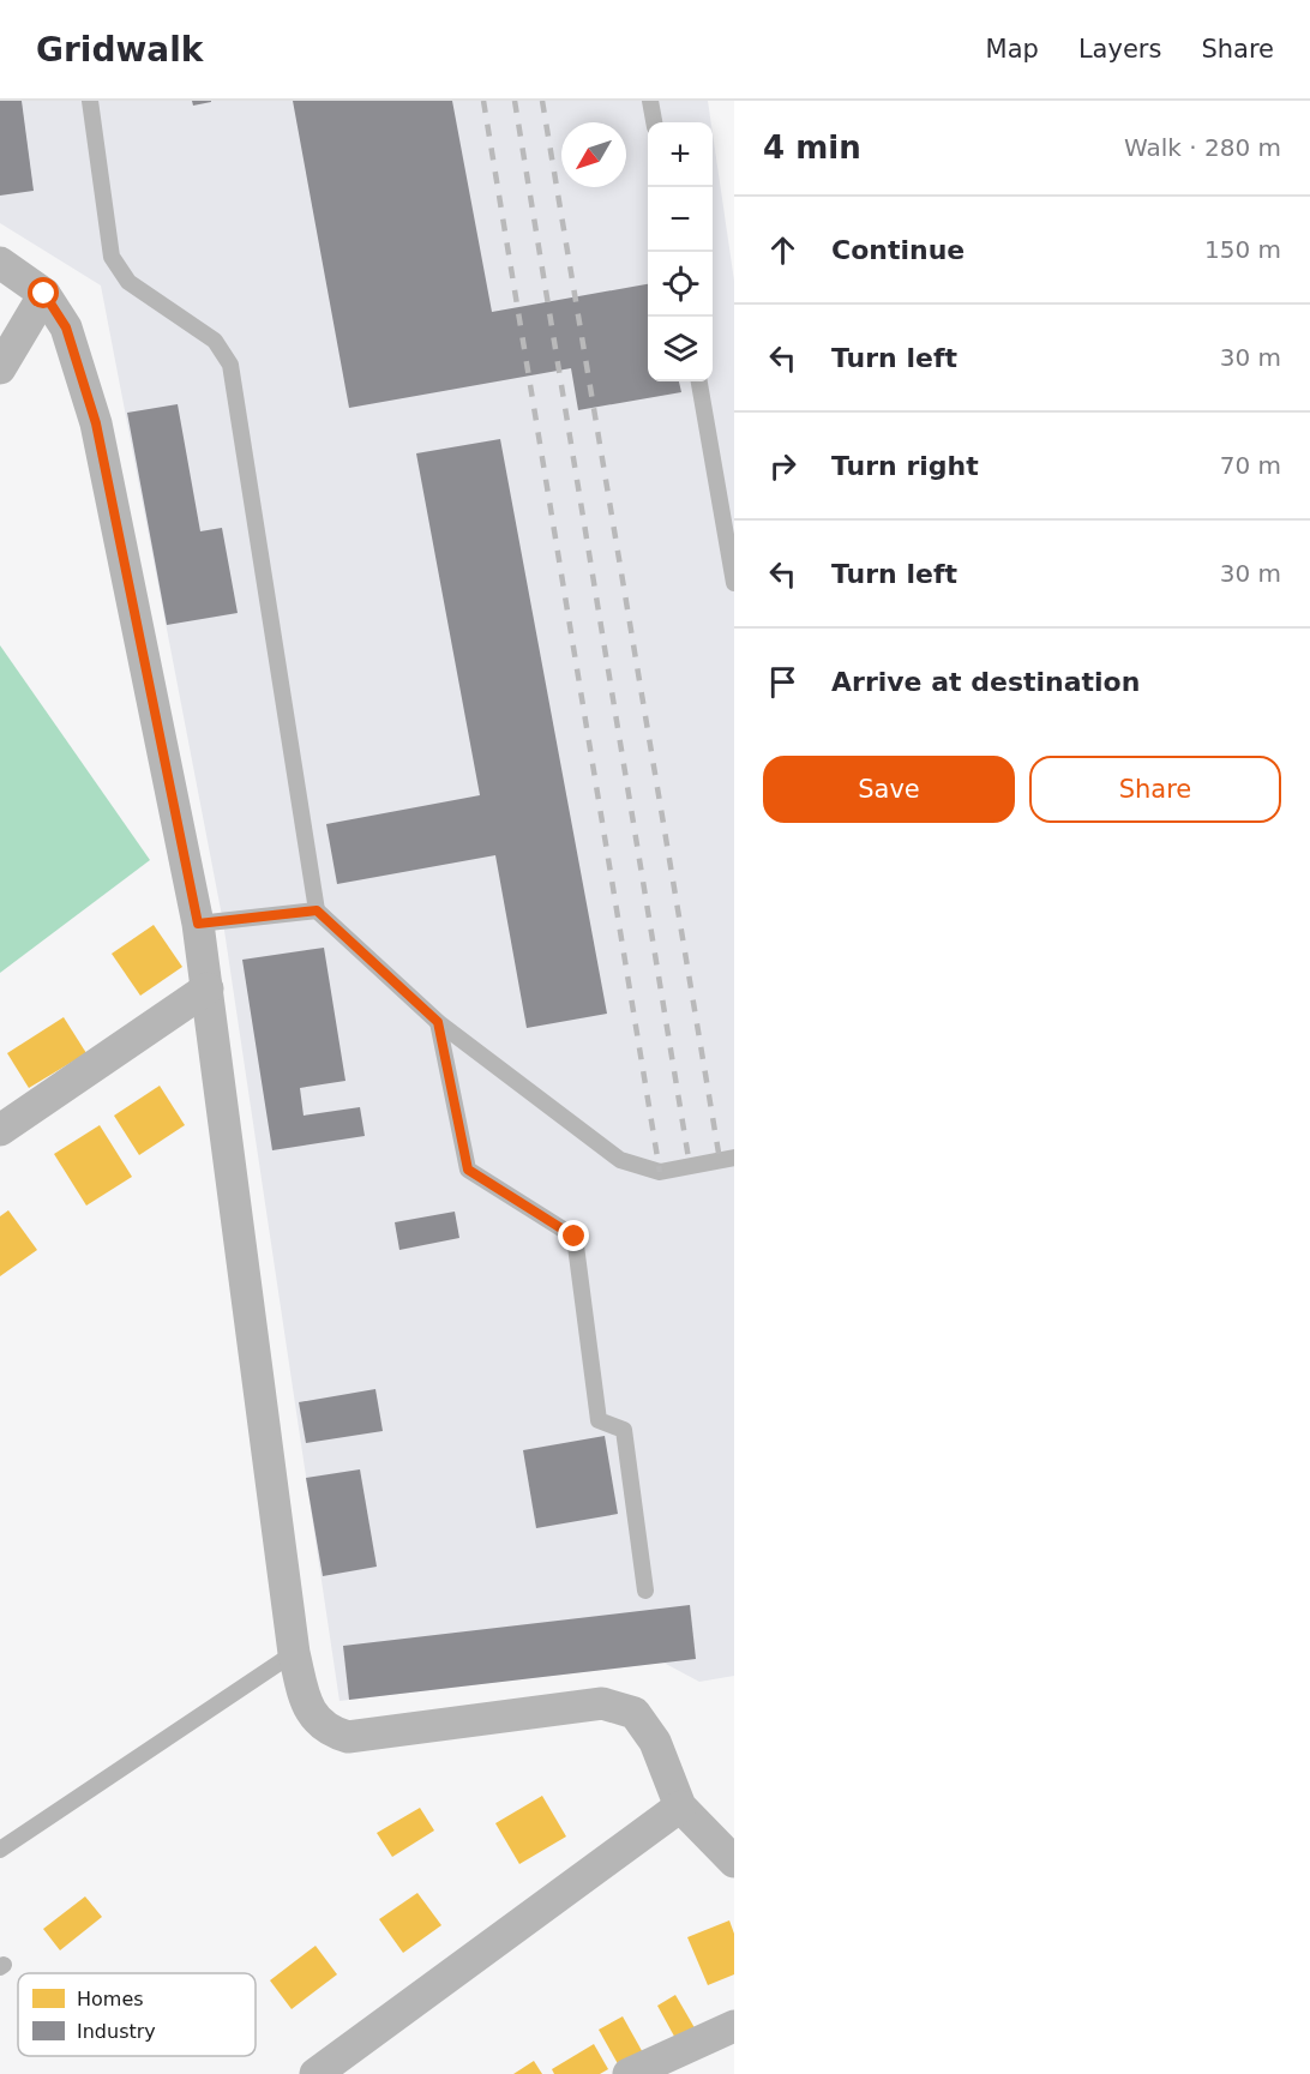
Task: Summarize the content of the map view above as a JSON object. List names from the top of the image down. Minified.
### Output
{"legend":["Homes","Industry"],"north":"bottom left","page":{"header":"Gridwalk","nav":["Map","Layers","Share"],"heading":["4 min","Walk · 280 m"],"map_buttons":["+","−"],"list":[["Continue","150 m"],["Turn left","30 m"],["Turn right","70 m"],["Turn left","30 m"],"Arrive at destination"],"buttons":["Save","Share"]}}
